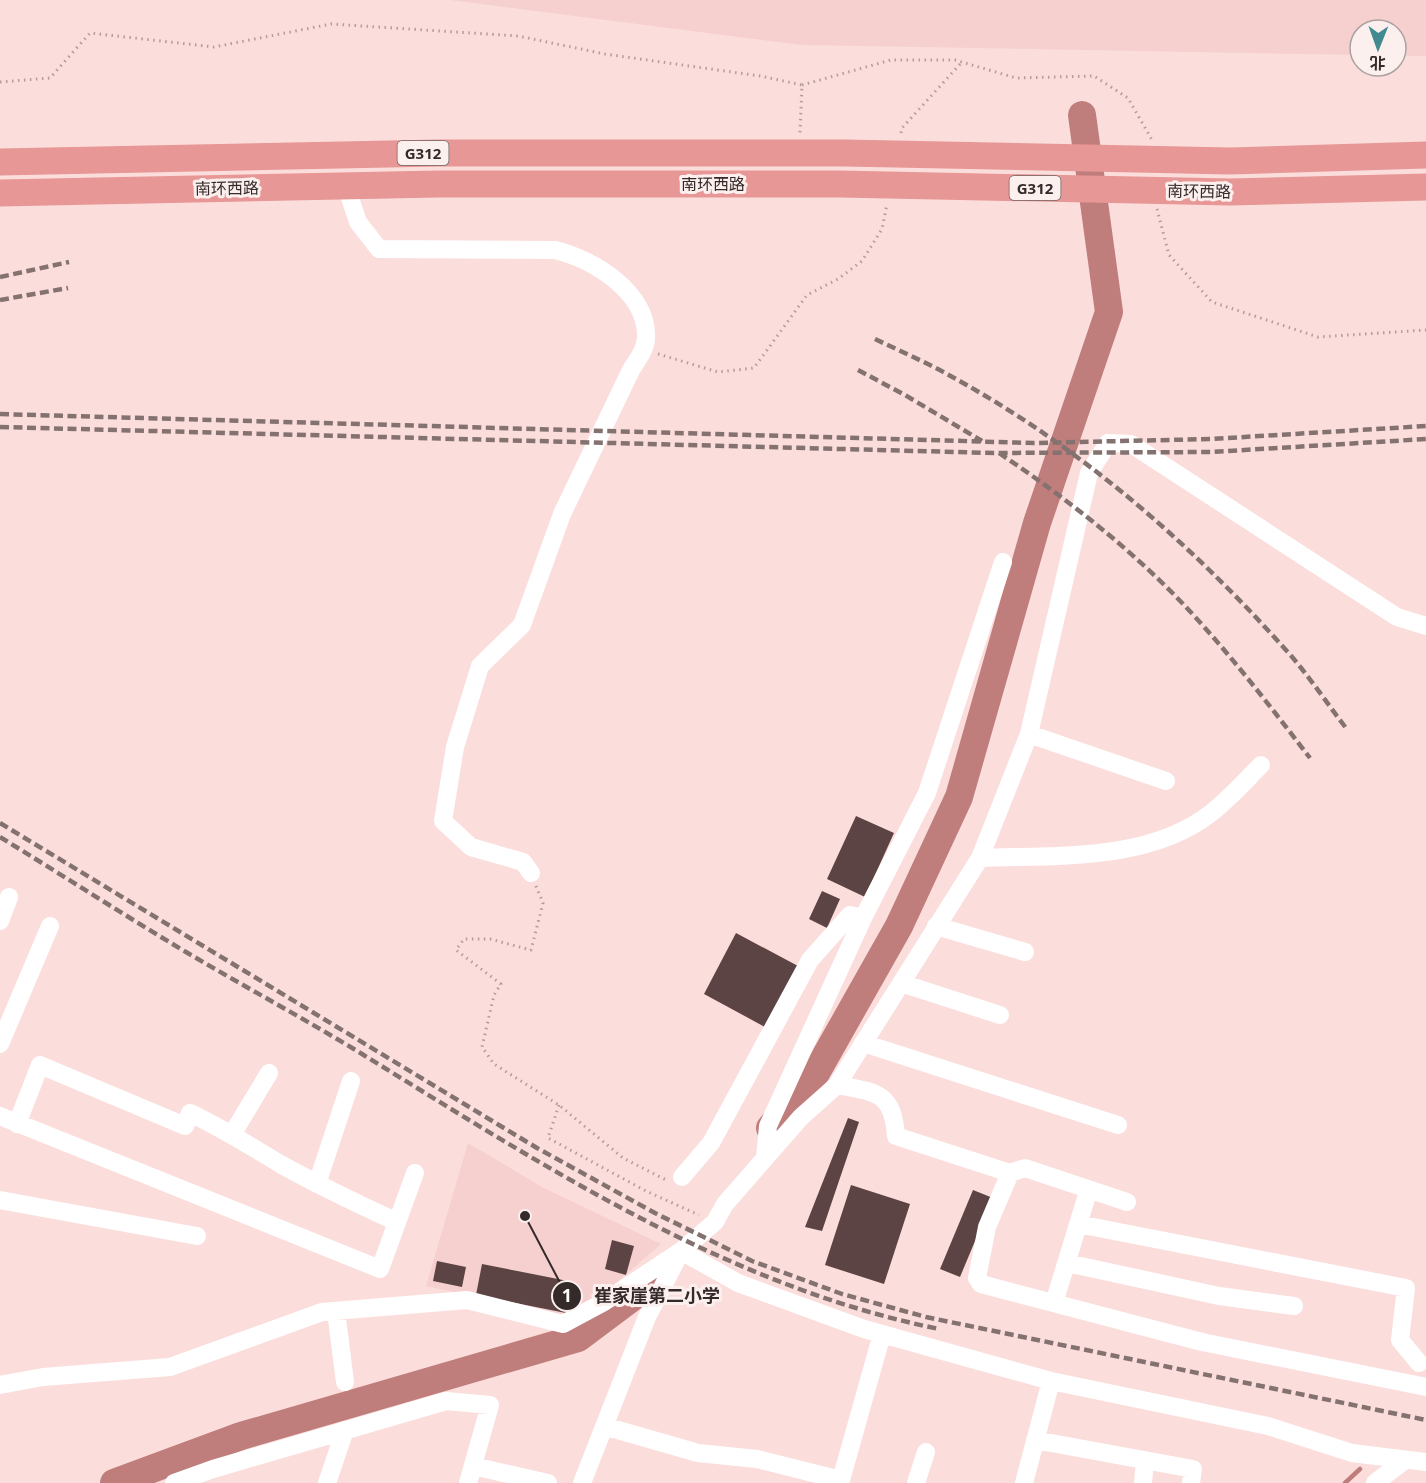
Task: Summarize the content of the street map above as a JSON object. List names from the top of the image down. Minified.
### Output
{"streets":{"highway":["G312","南环西路"]},"places":["崔家崖第二小学"],"north":"bottom"}
